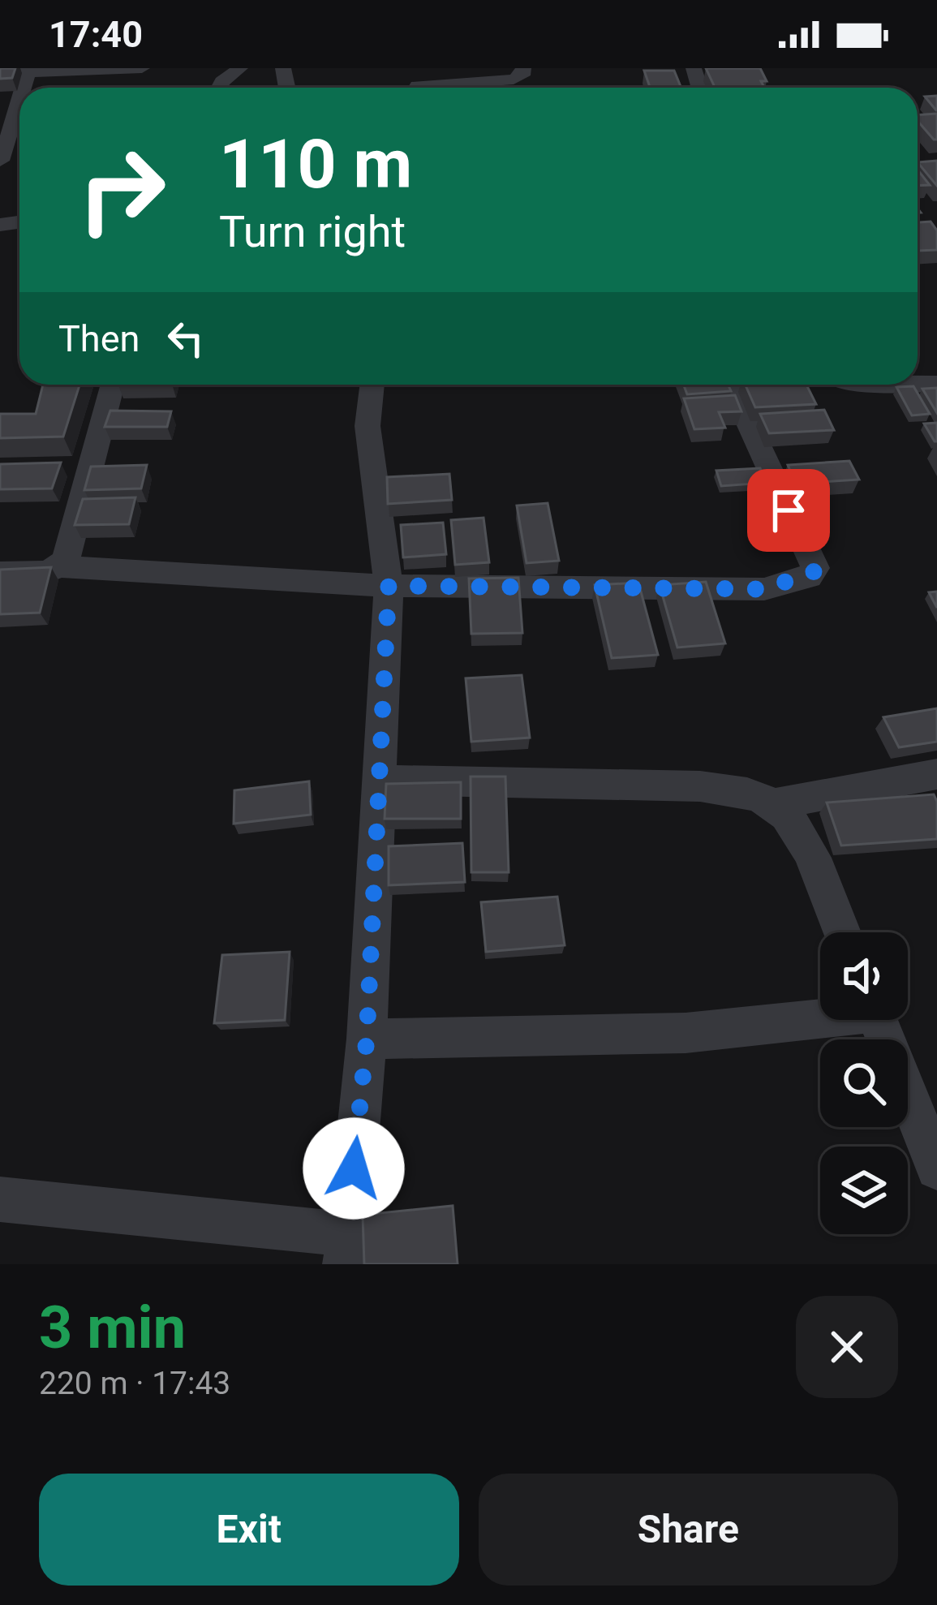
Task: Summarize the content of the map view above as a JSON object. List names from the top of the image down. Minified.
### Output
{"page":{"status":"17:40","turn":["110 m","Turn right"],"then":"Then","heading":["3 min","220 m · 17:43"],"buttons":["Exit","Share"]}}
